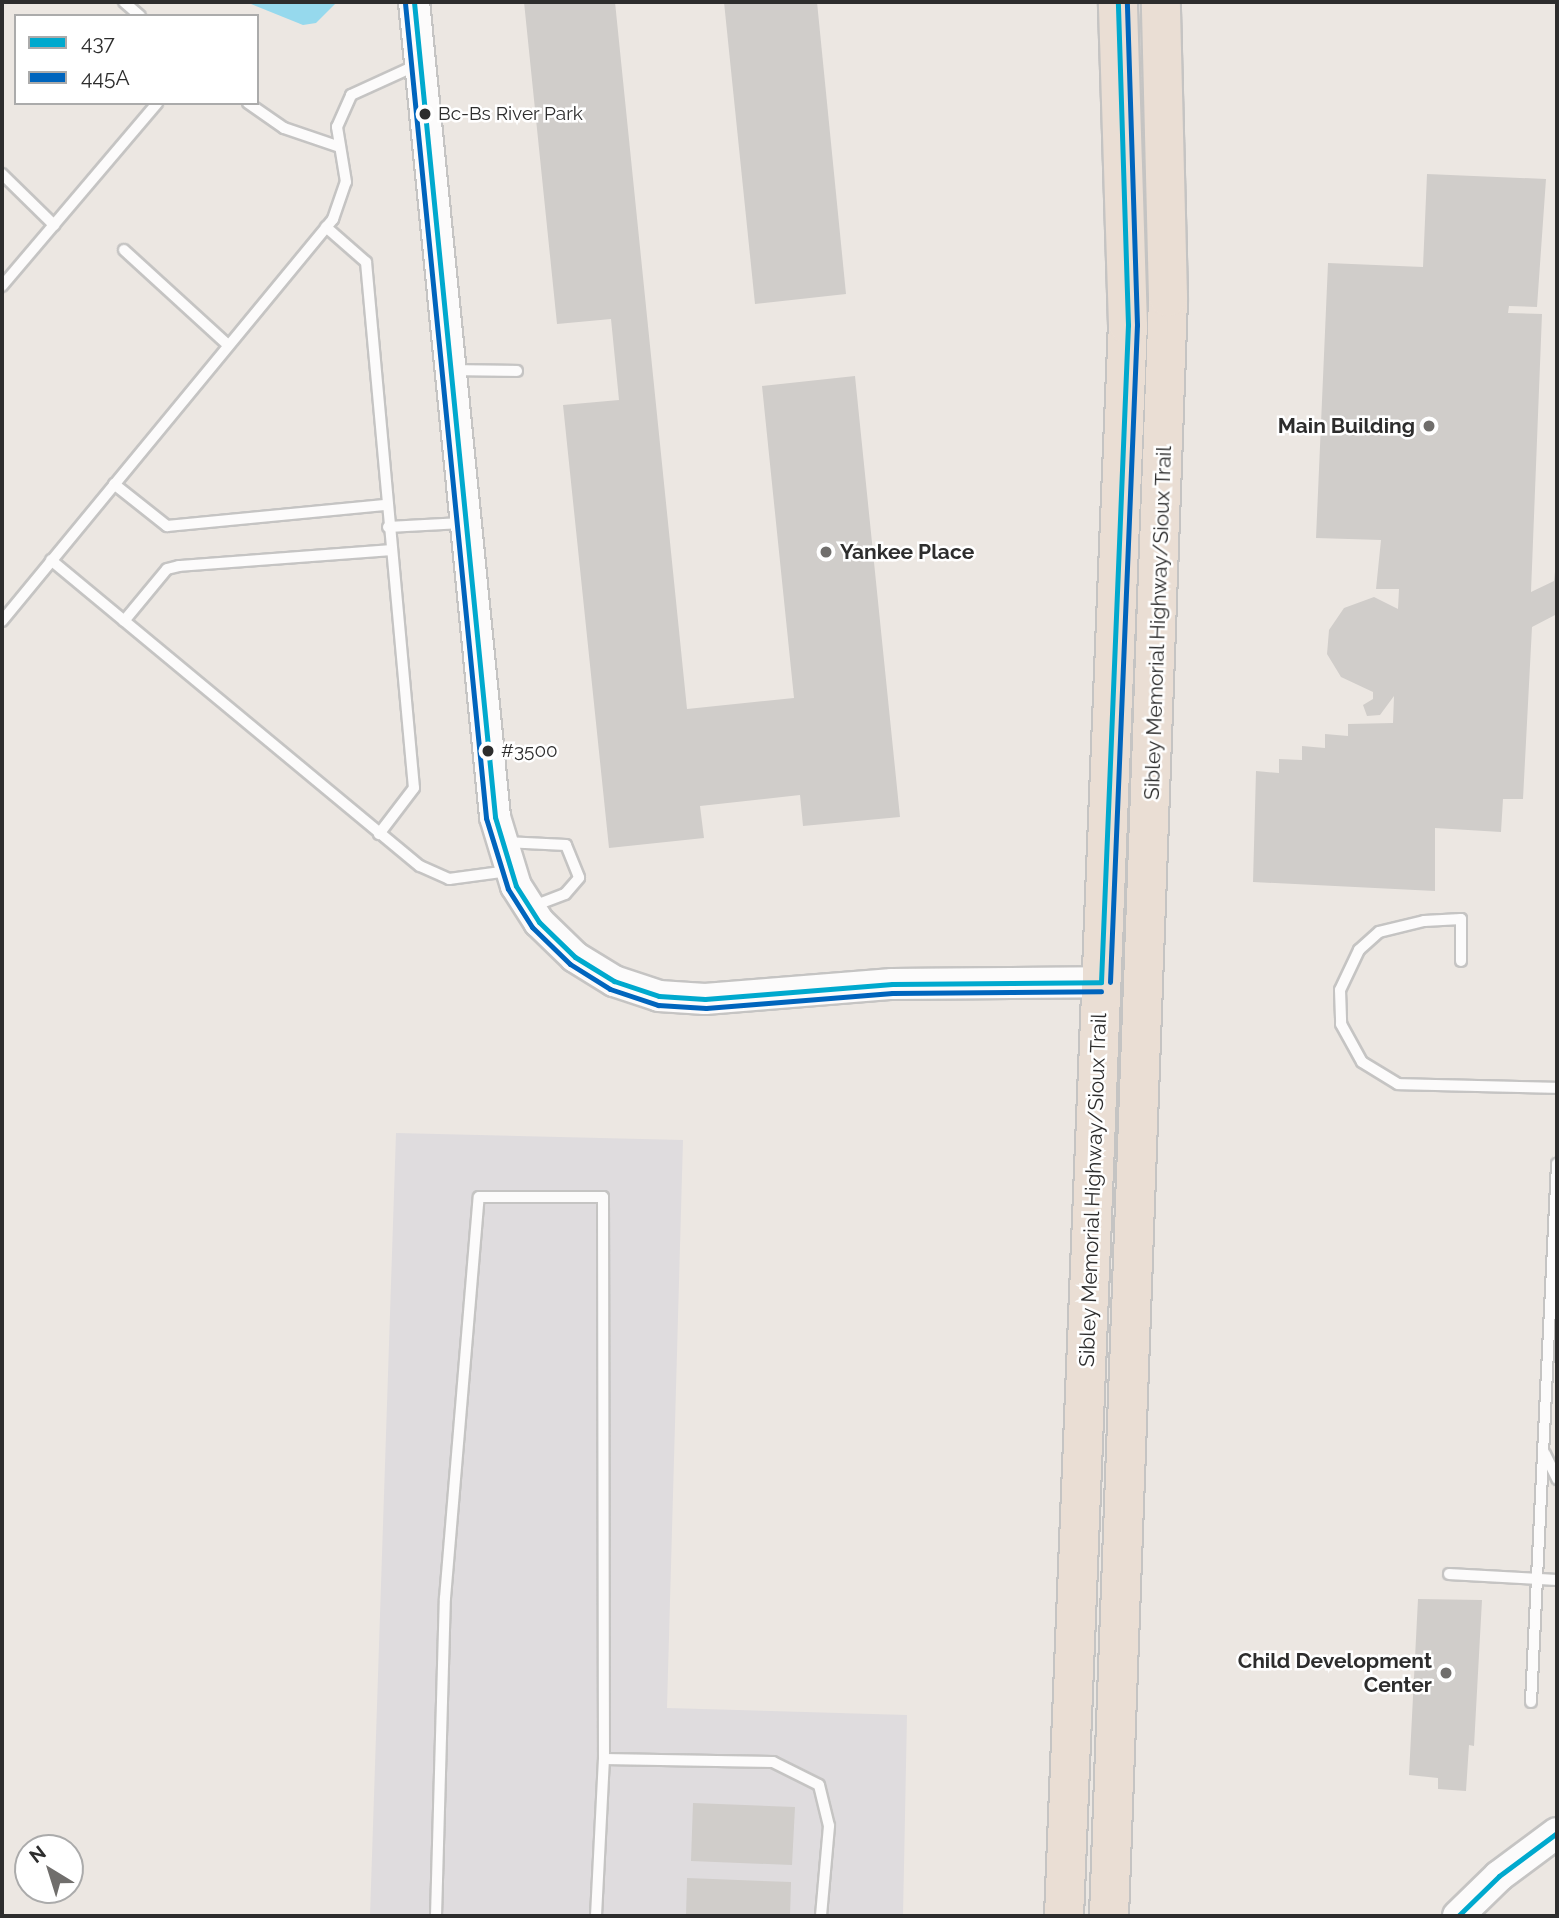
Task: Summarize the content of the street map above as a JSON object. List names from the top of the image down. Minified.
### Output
{"streets":{"highway":["Sibley Memorial Highway/Sioux Trail"]},"places":["Bc-Bs River Park","Main Building","Yankee Place","#3500","Child Development Center"],"lines":["transit line 437","transit line 445A"],"legend":["437","445A"],"north":"top left"}
